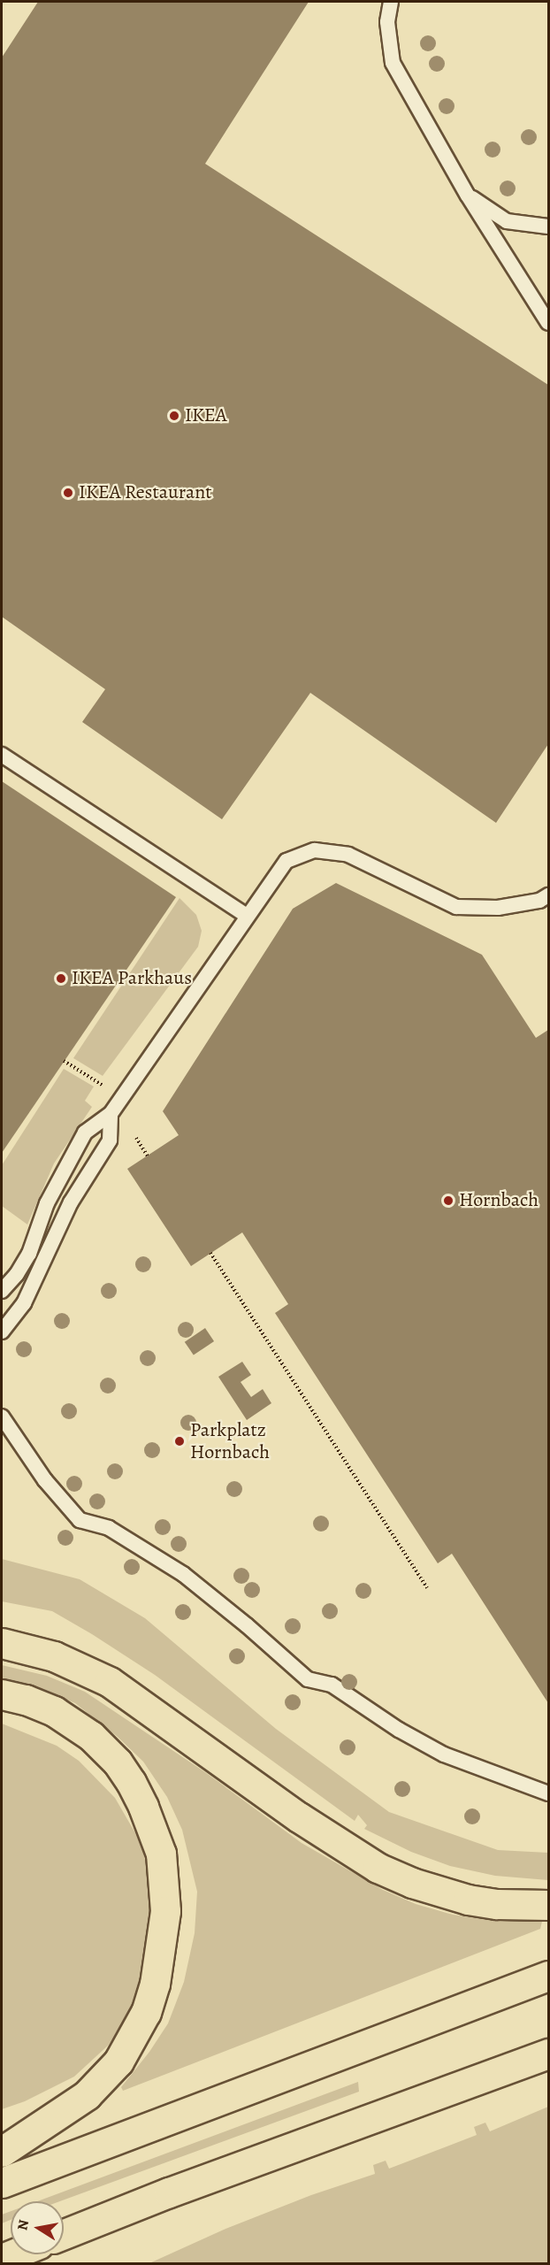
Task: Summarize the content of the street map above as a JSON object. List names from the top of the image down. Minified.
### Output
{"places":["IKEA","IKEA Restaurant","IKEA Parkhaus","Hornbach","Parkplatz Hornbach"],"north":"left"}
